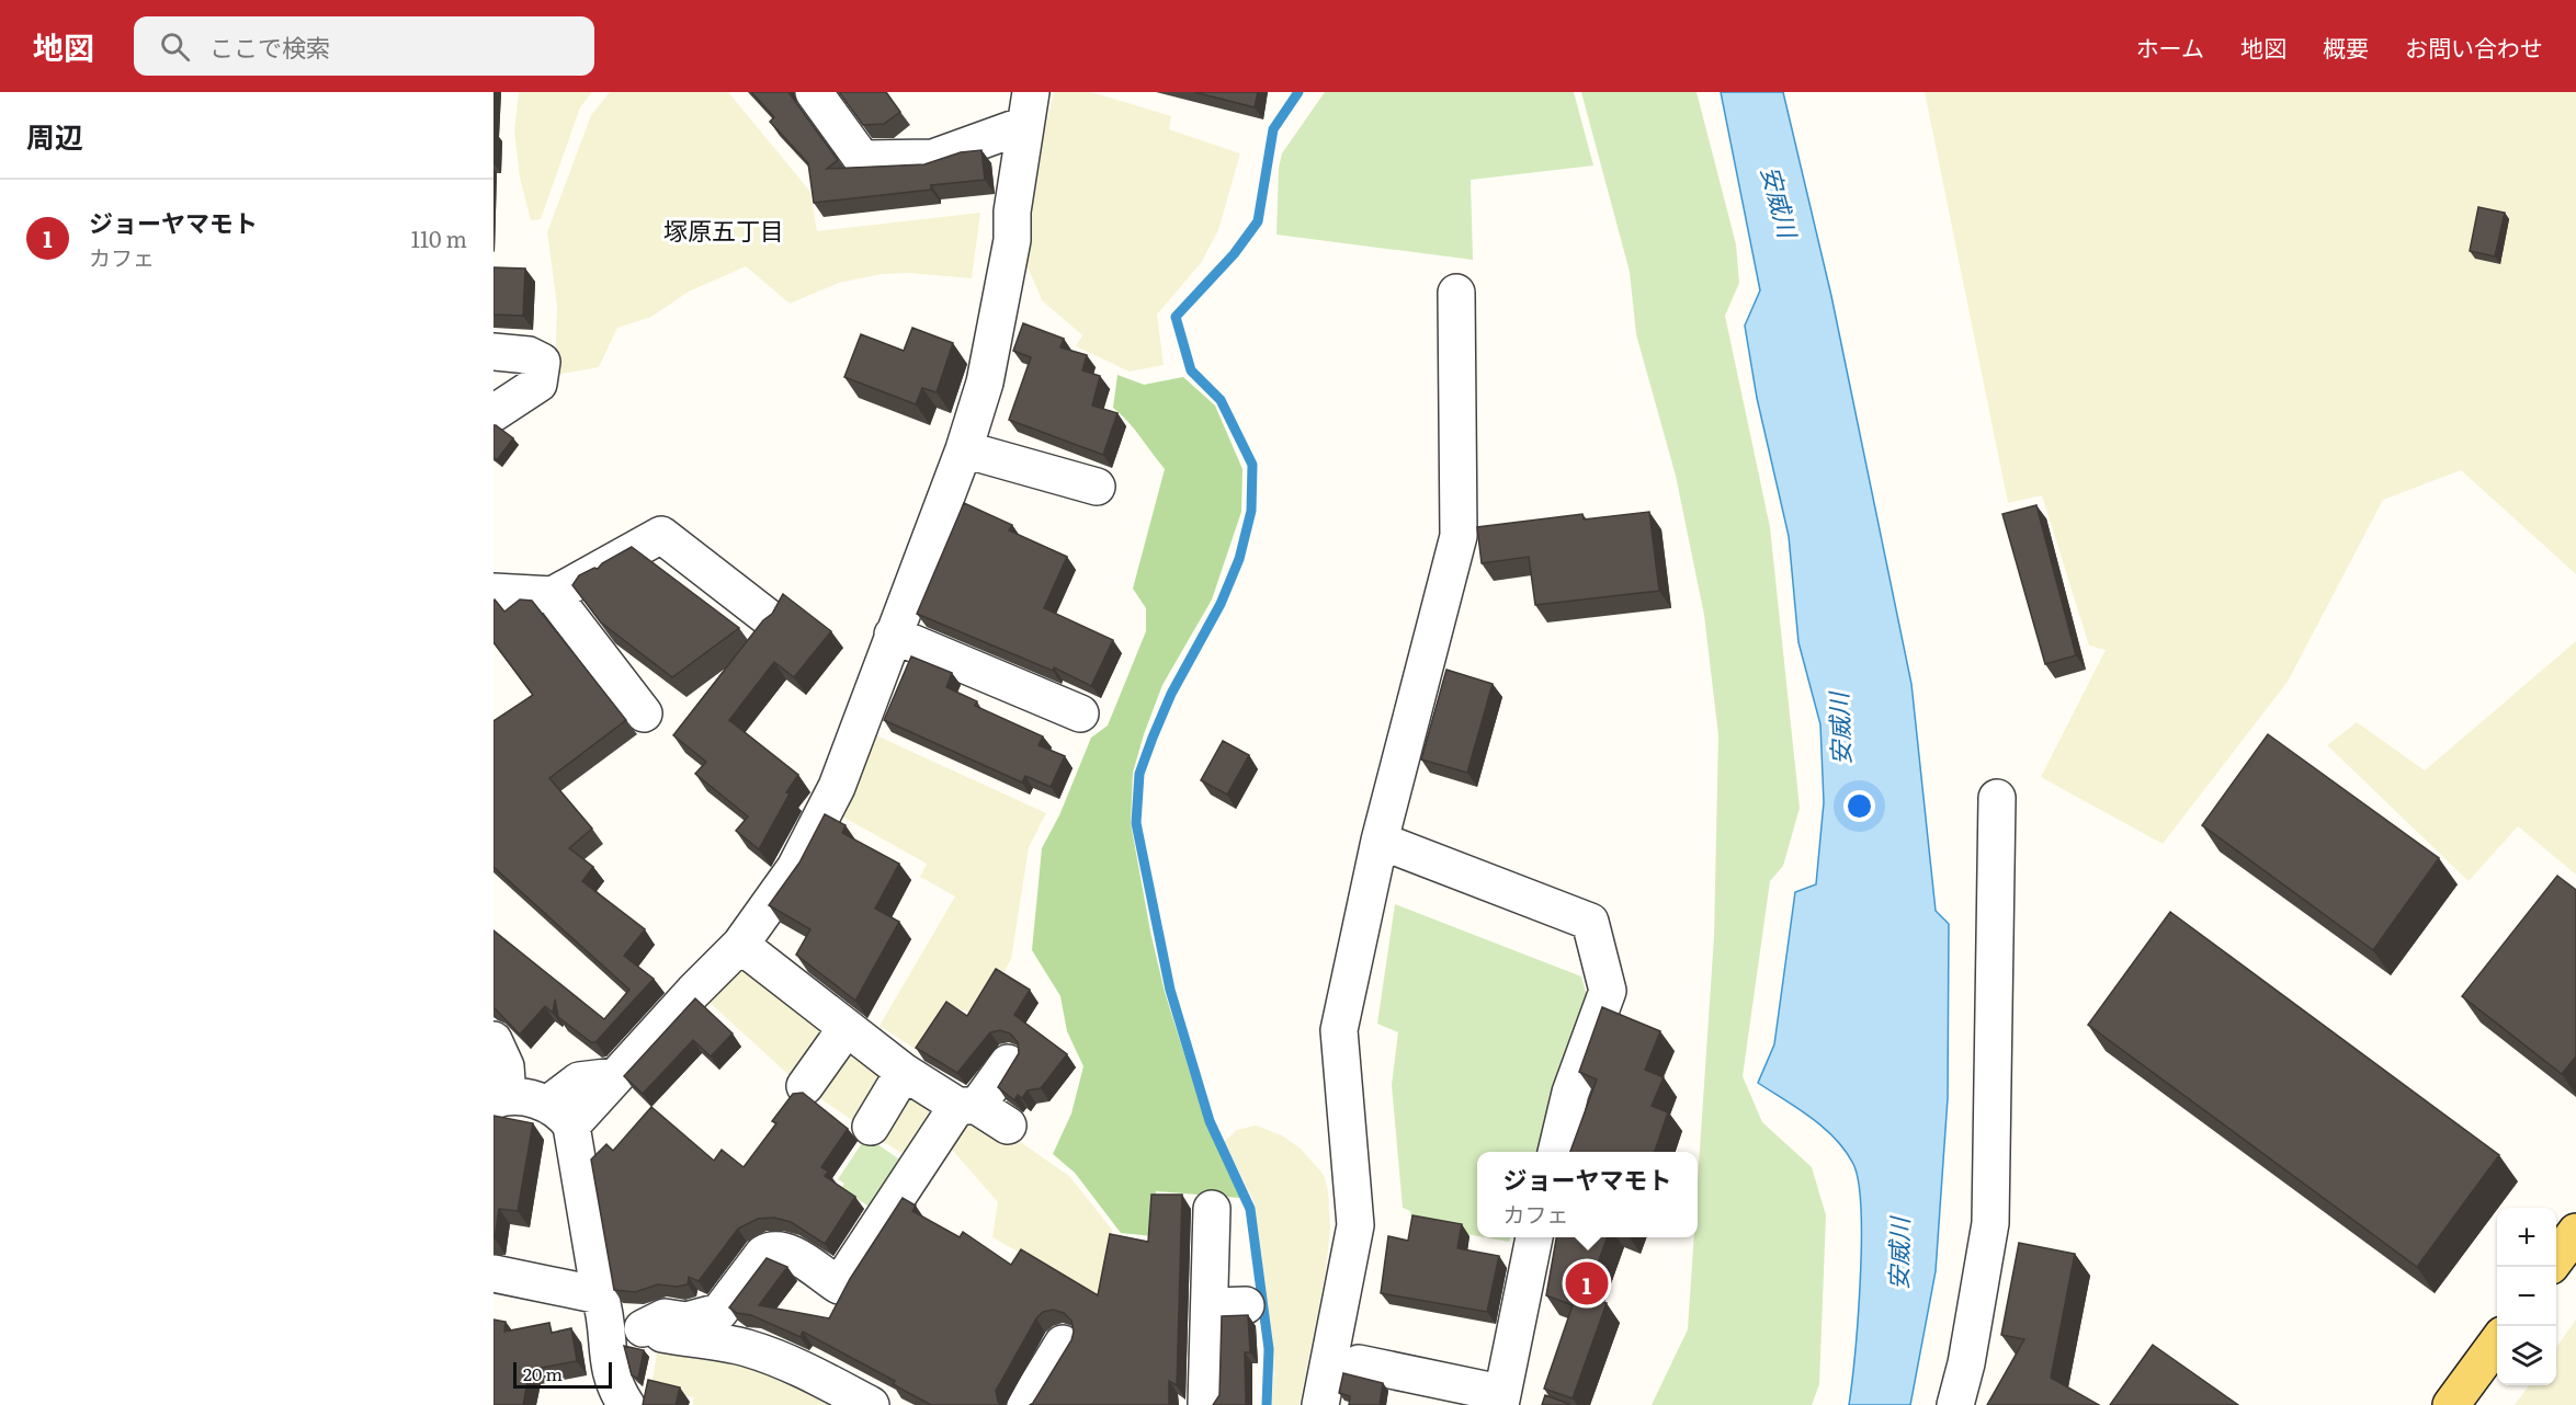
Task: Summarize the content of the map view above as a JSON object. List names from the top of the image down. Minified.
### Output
{"districts":["塚原五丁目"],"water":["安威川"],"scale_bar":"20 m","page":{"header":"地図","search":"ここで検索","nav":["ホーム","地図","概要","お問い合わせ"],"heading":"周辺","list":[{"mark":"1","name":"ジョーヤマモト","note":"カフェ","value":"110 m"}],"popup":["ジョーヤマモト","カフェ"],"map_buttons":["+","−"],"pins":"1","scale":"20 m"}}
